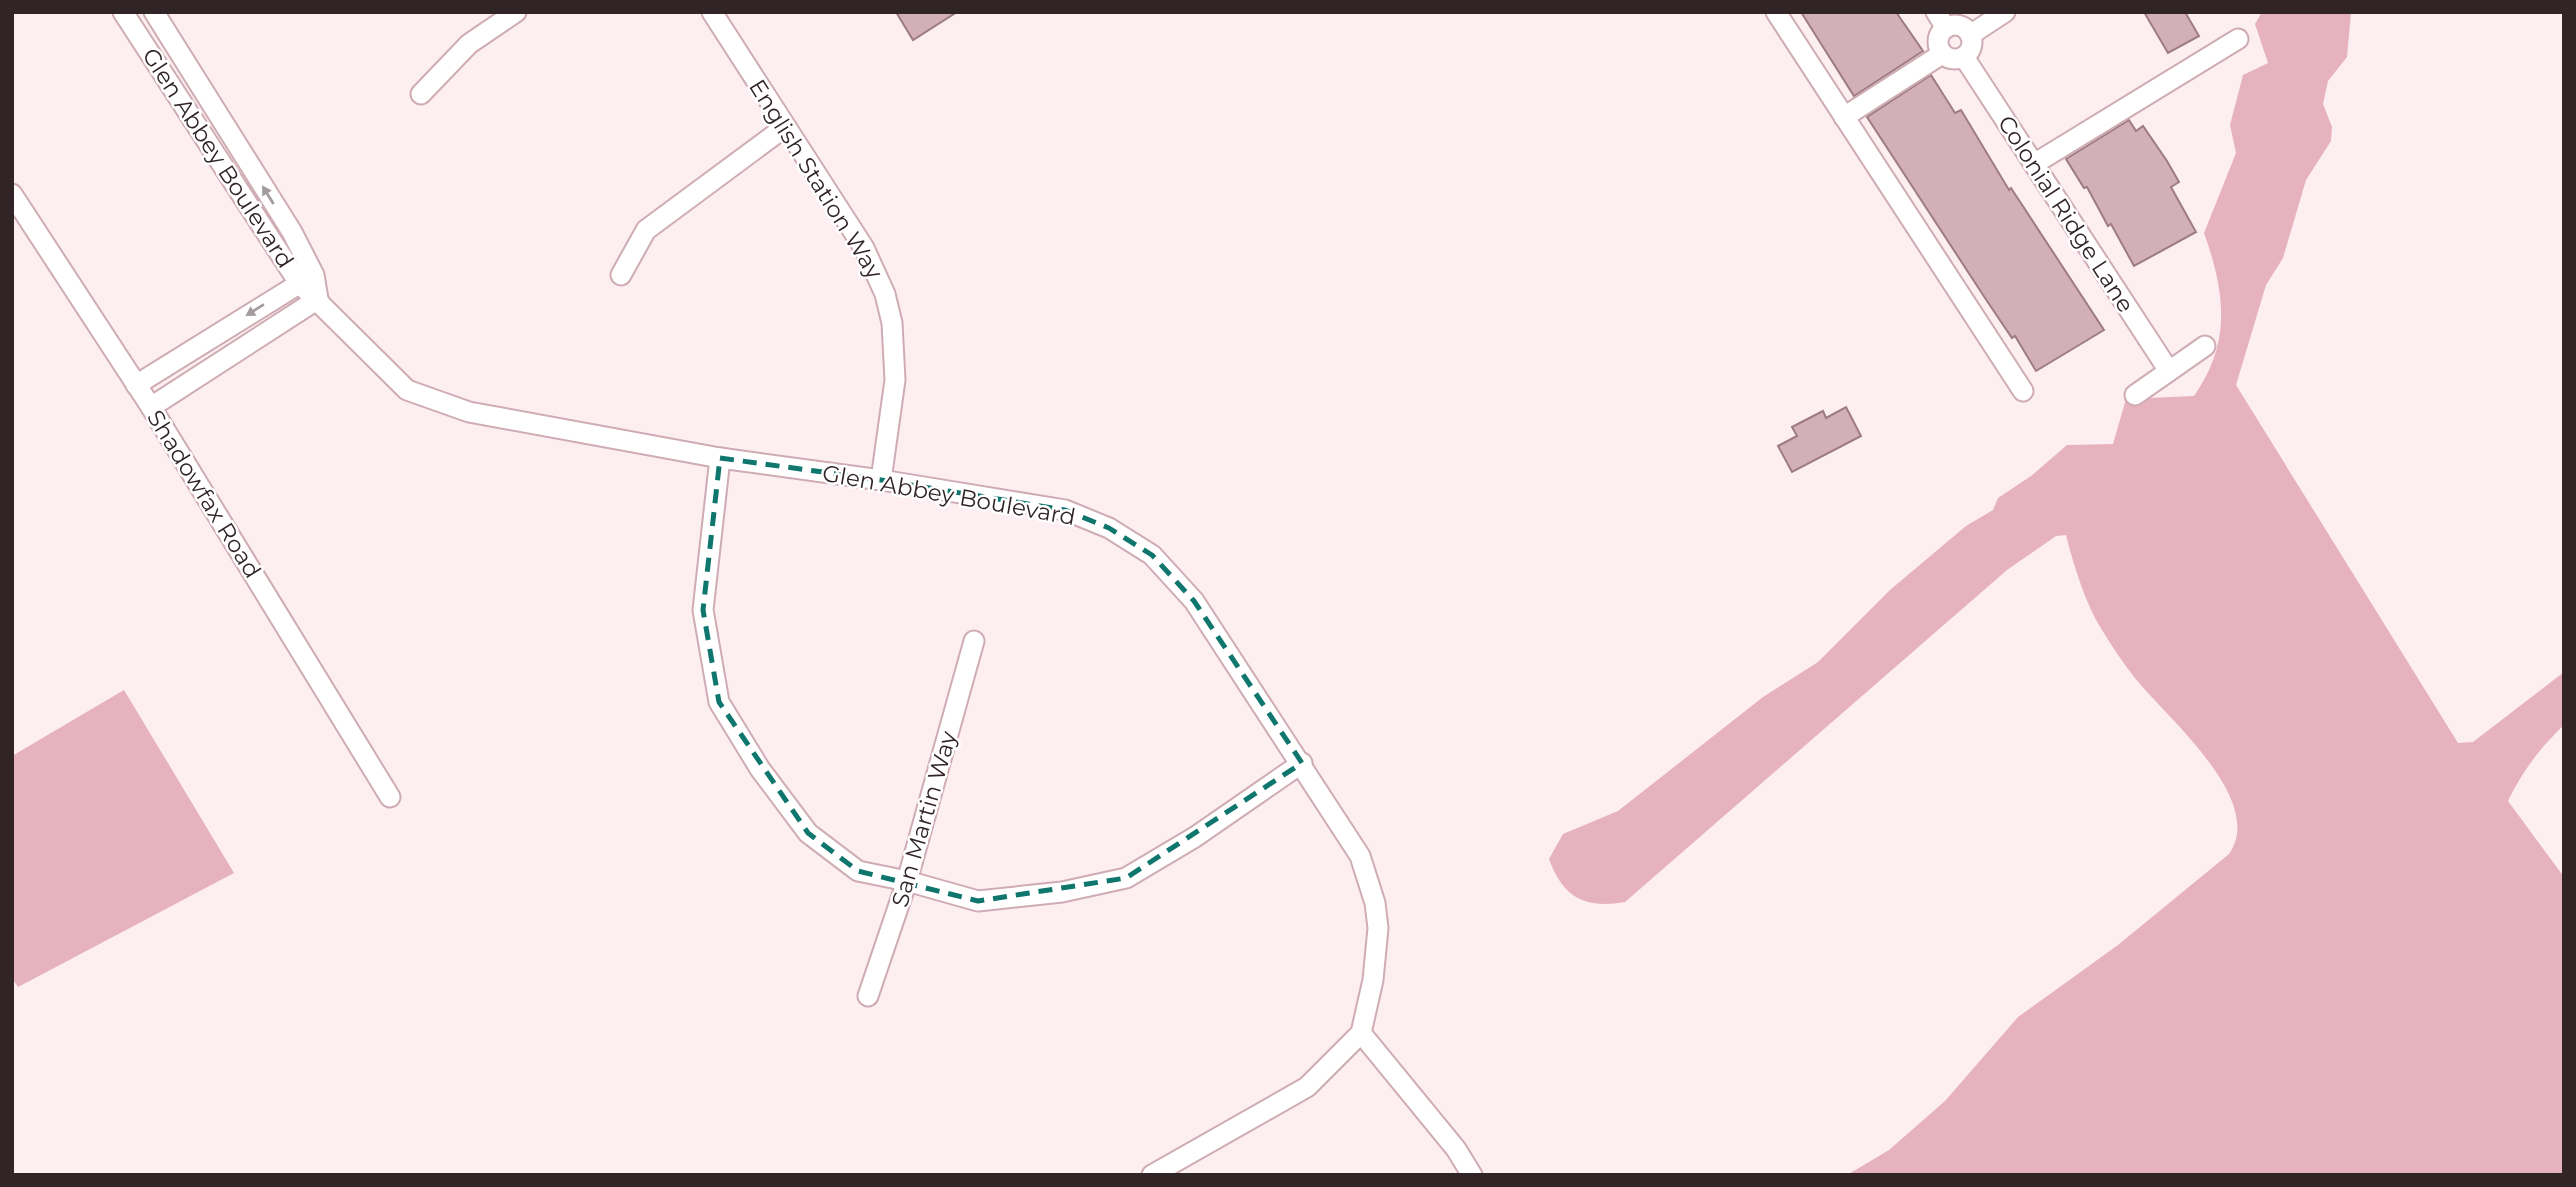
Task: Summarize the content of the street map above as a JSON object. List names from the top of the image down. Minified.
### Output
{"streets":{"street":["Glen Abbey Boulevard","English Station Way","Colonial Ridge Lane","Shadowfax Road","San Martin Way"]},"crossings":[["Glen Abbey Boulevard","English Station Way"]]}
